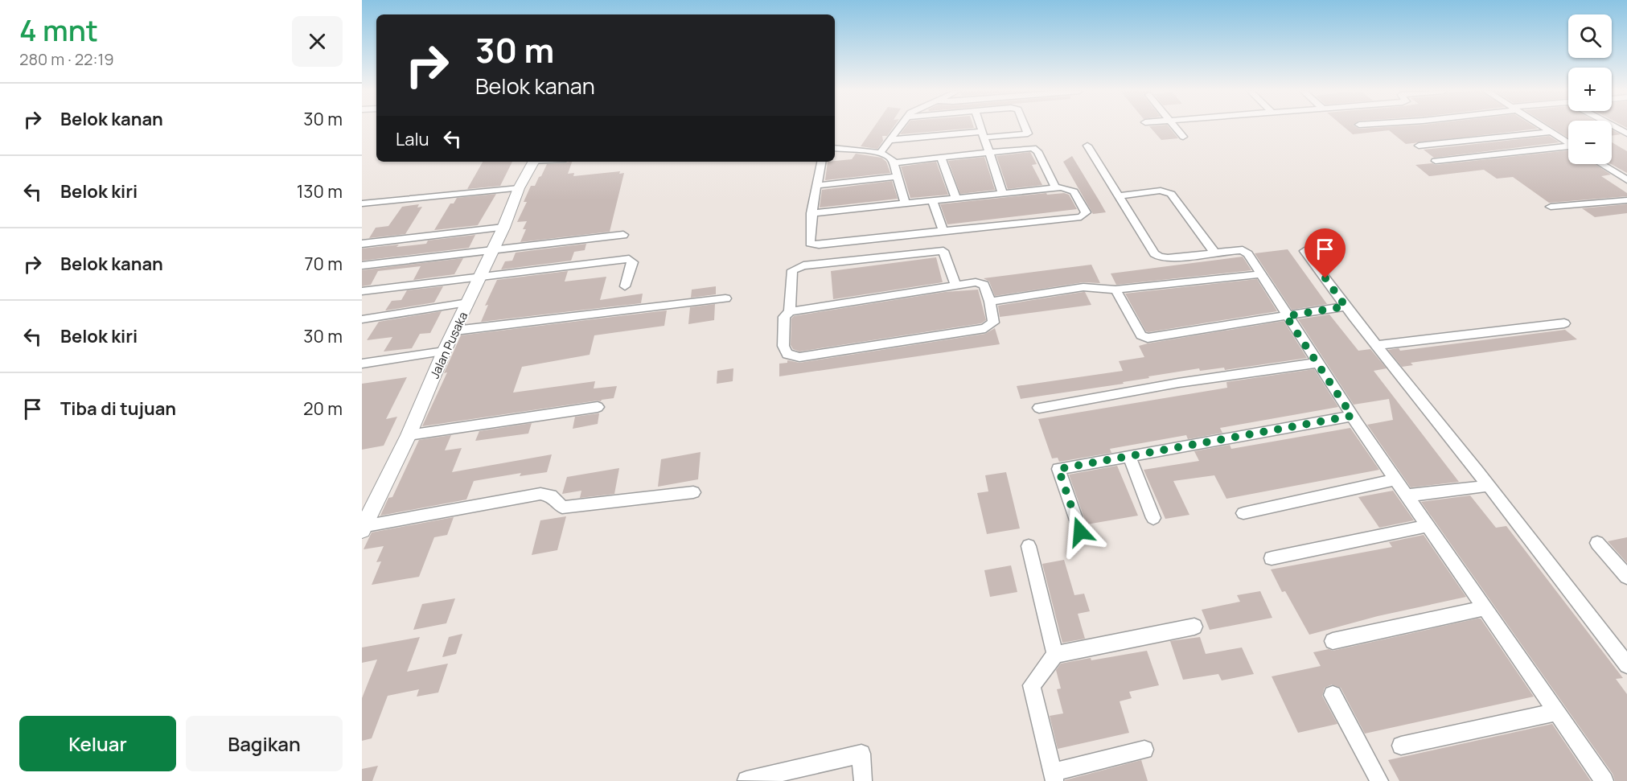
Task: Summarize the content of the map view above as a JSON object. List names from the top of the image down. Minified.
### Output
{"streets":{"street":["Jalan Pusaka"]},"page":{"heading":["4 mnt","280 m · 22:19"],"map_buttons":["+","−"],"turn":["30 m","Belok kanan"],"list":[{"name":"Belok kanan","value":"30 m"},{"name":"Belok kiri","value":"130 m"},{"name":"Belok kanan","value":"70 m"},{"name":"Belok kiri","value":"30 m"},{"name":"Tiba di tujuan","value":"20 m"}],"then":"Lalu","buttons":["Keluar","Bagikan"]}}
